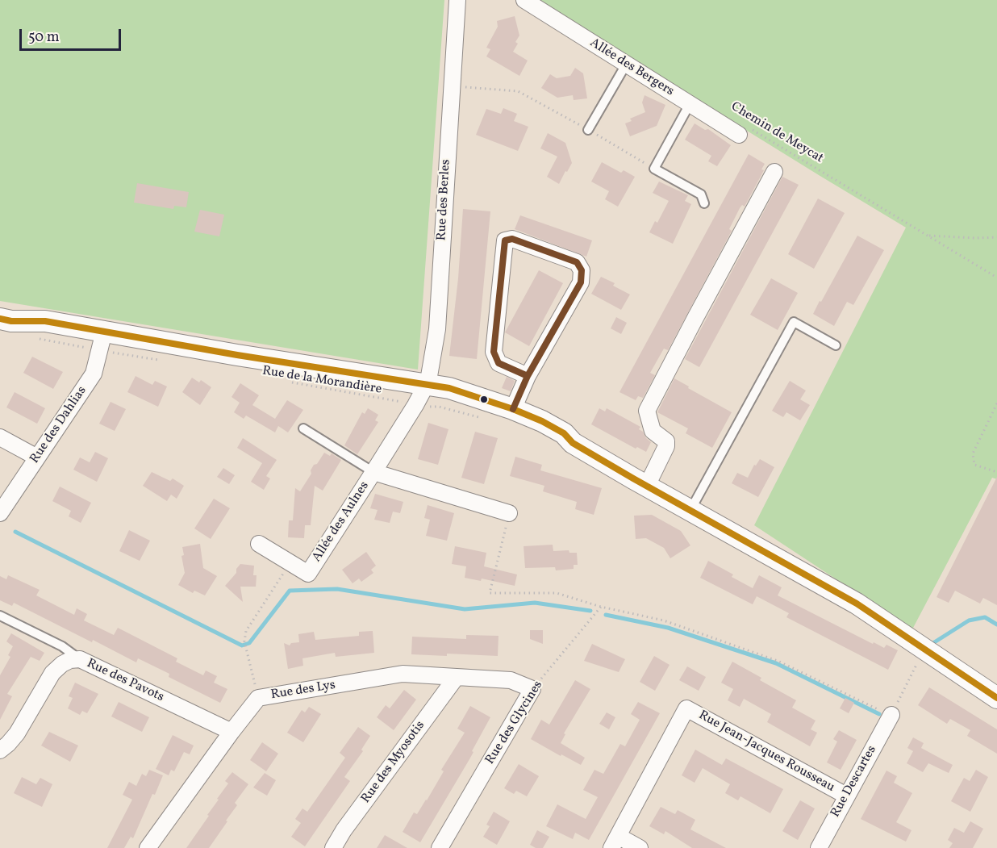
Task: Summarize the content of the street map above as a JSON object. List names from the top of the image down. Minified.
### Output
{"streets":{"street":["Allée des Bergers","Rue des Berles","Rue de la Morandière","Rue des Dahlias","Allée des Aulnes","Rue des Pavots","Rue des Lys","Rue des Glycines","Rue Jean-Jacques Rousseau","Rue des Myosotis","Rue Descartes"],"path":["Chemin de Meycat"]},"crossings":[["Allée des Bergers","Chemin de Meycat"],["Rue des Berles","Rue de la Morandière"],["Rue des Berles","Allée des Aulnes"],["Rue de la Morandière","Rue des Dahlias"],["Rue de la Morandière","Allée des Aulnes"],["Rue des Pavots","Rue des Lys"],["Rue des Lys","Rue des Glycines"],["Rue des Lys","Rue des Myosotis"],["Rue Jean-Jacques Rousseau","Rue Descartes"]],"scale_bar":"50 m"}
